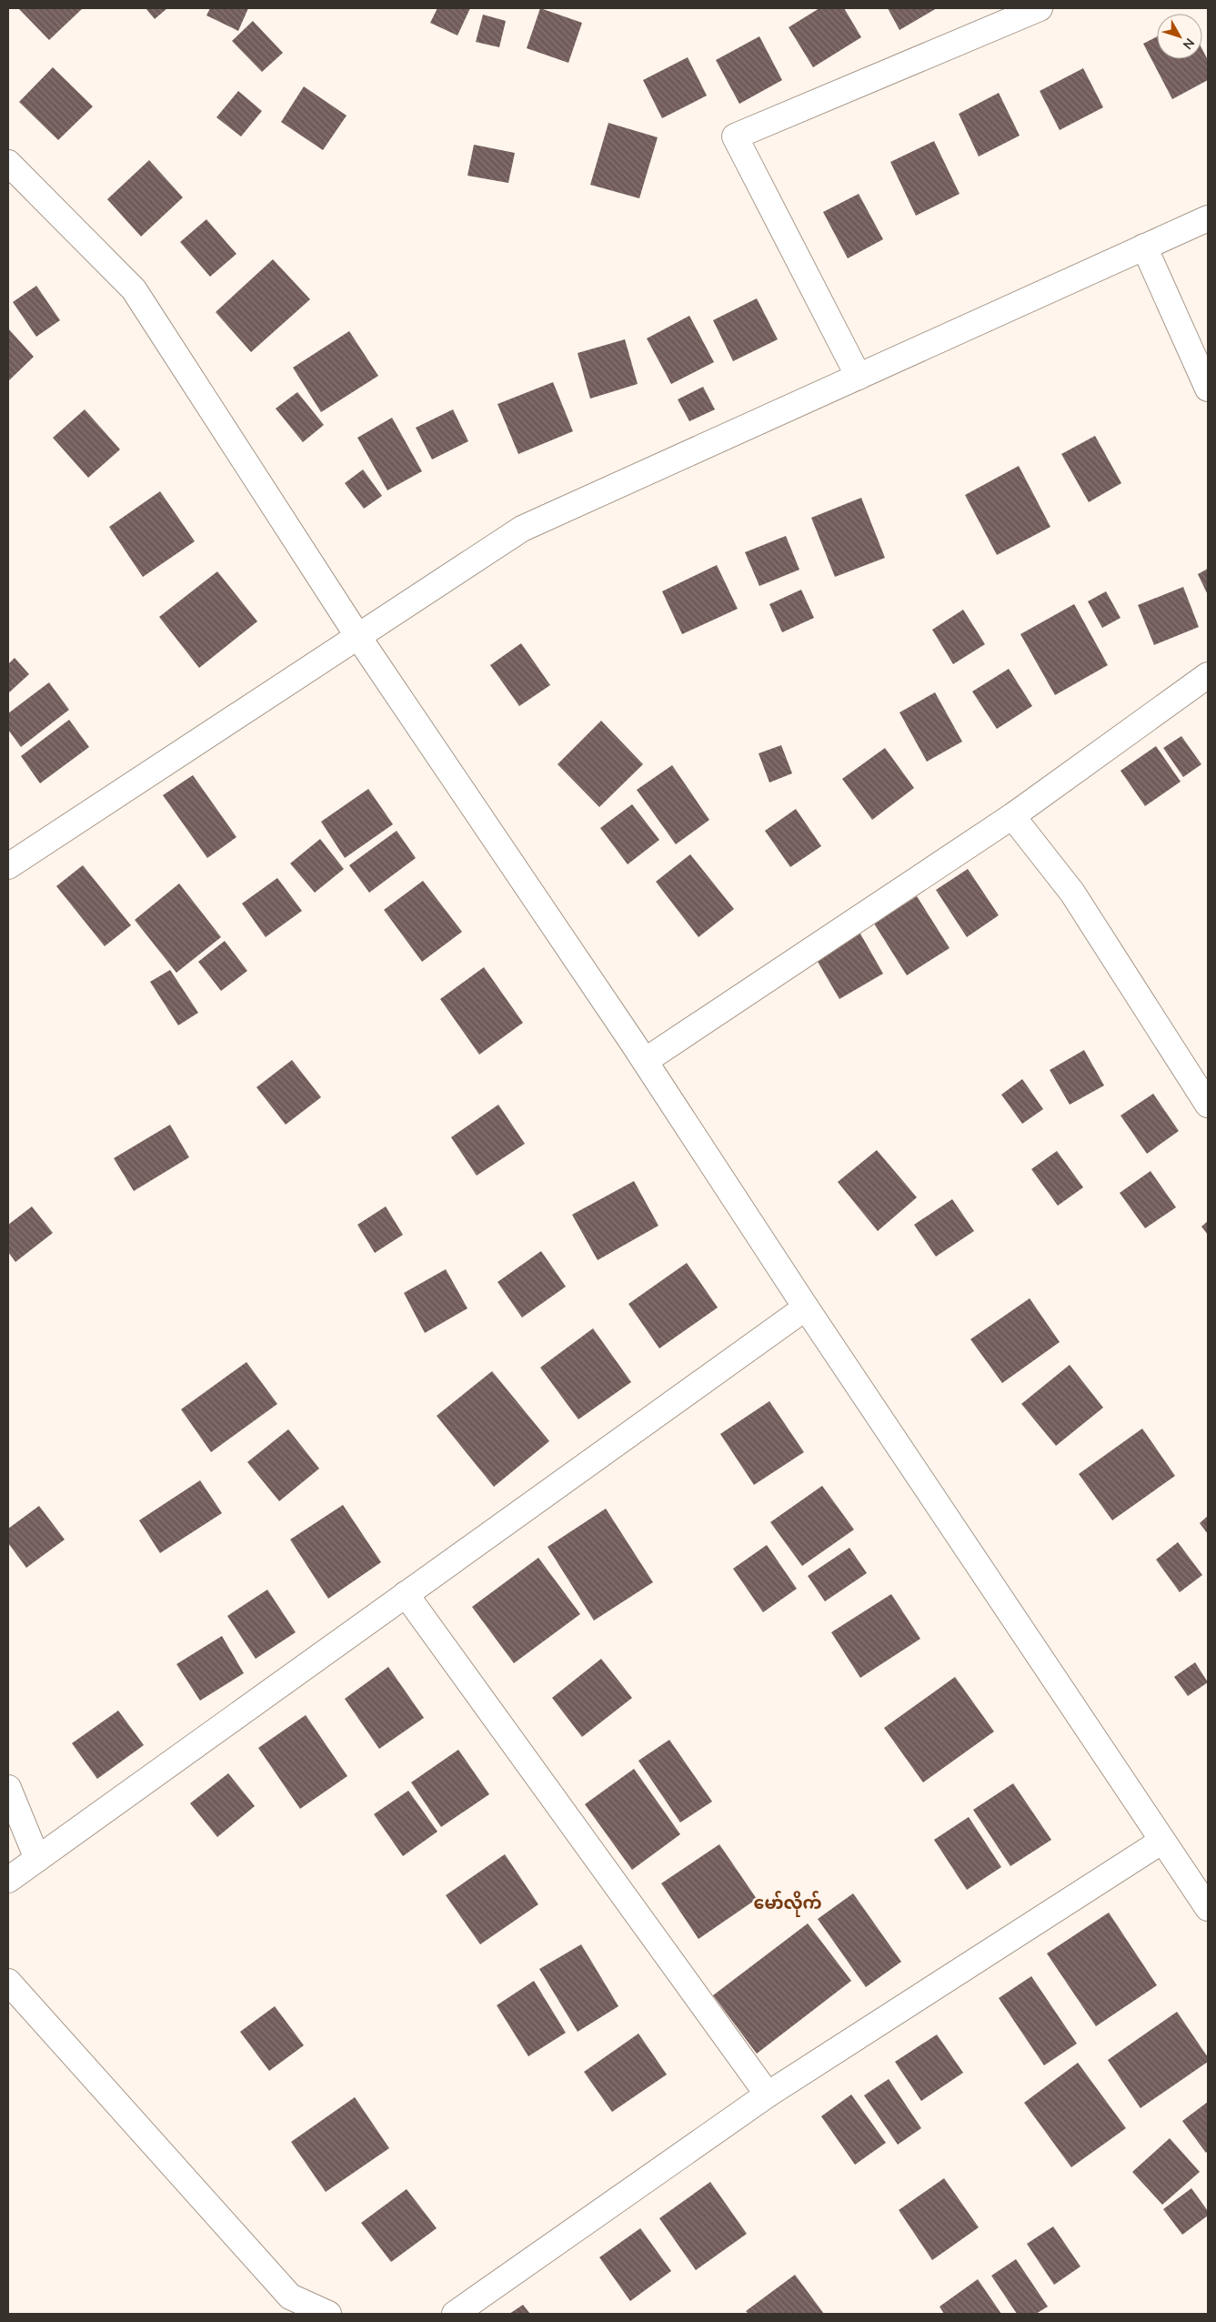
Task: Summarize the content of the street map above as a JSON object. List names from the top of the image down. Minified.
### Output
{"districts":["မော်လိုက်"],"north":"bottom right"}
